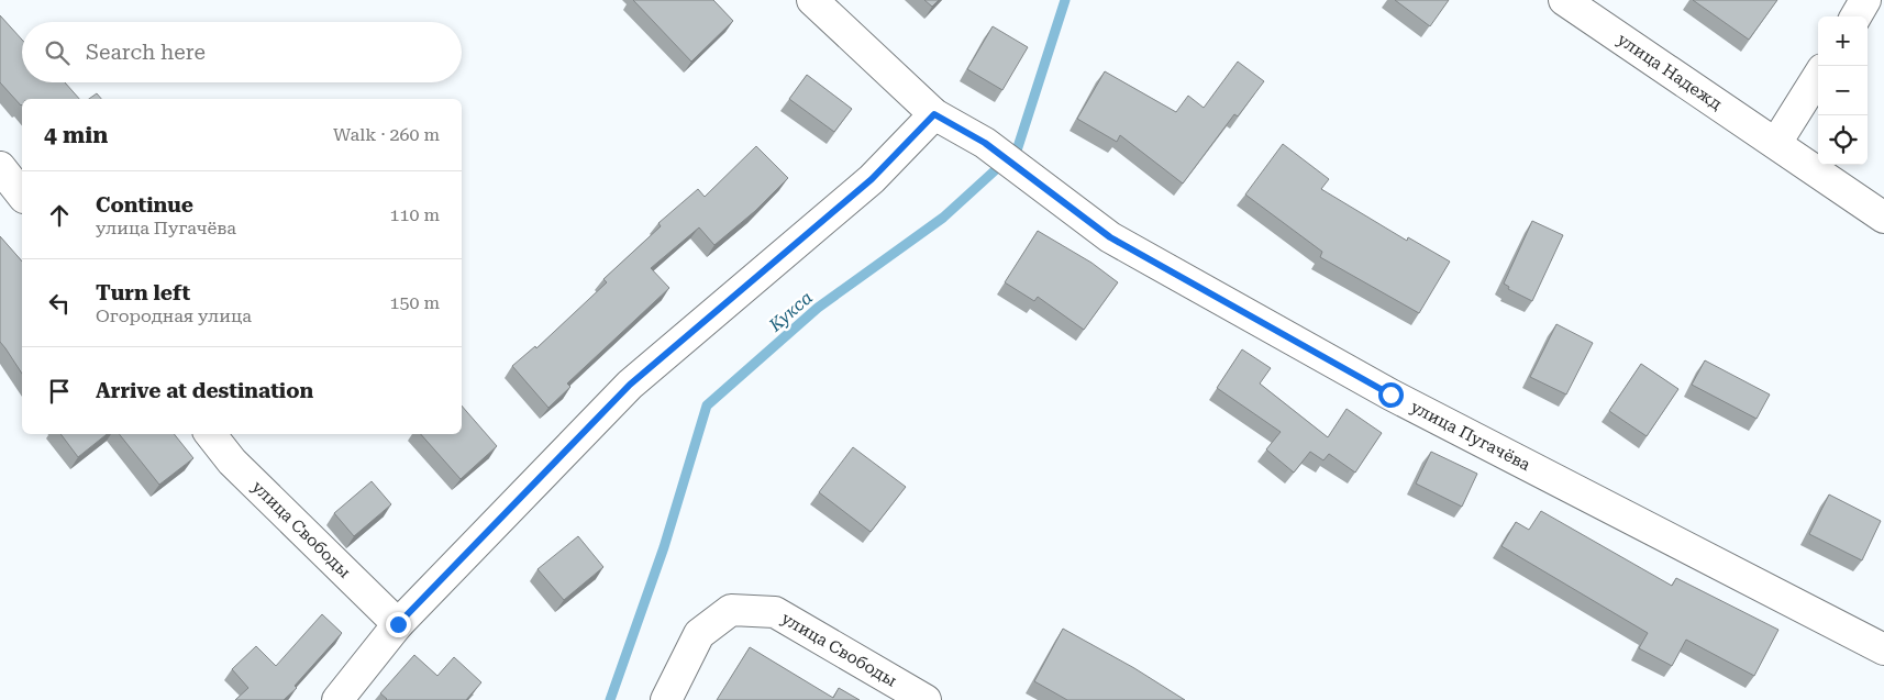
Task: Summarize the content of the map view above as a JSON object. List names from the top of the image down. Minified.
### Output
{"streets":{"street":["улица Надежд","улица Пугачёва","улица Свободы"]},"water":["Кукса"],"page":{"map_buttons":["+","−"],"search":"Search here","heading":["4 min","Walk · 260 m"],"list":[["Continue","улица Пугачёва","110 m"],["Turn left","Огородная улица","150 m"],"Arrive at destination"]}}
